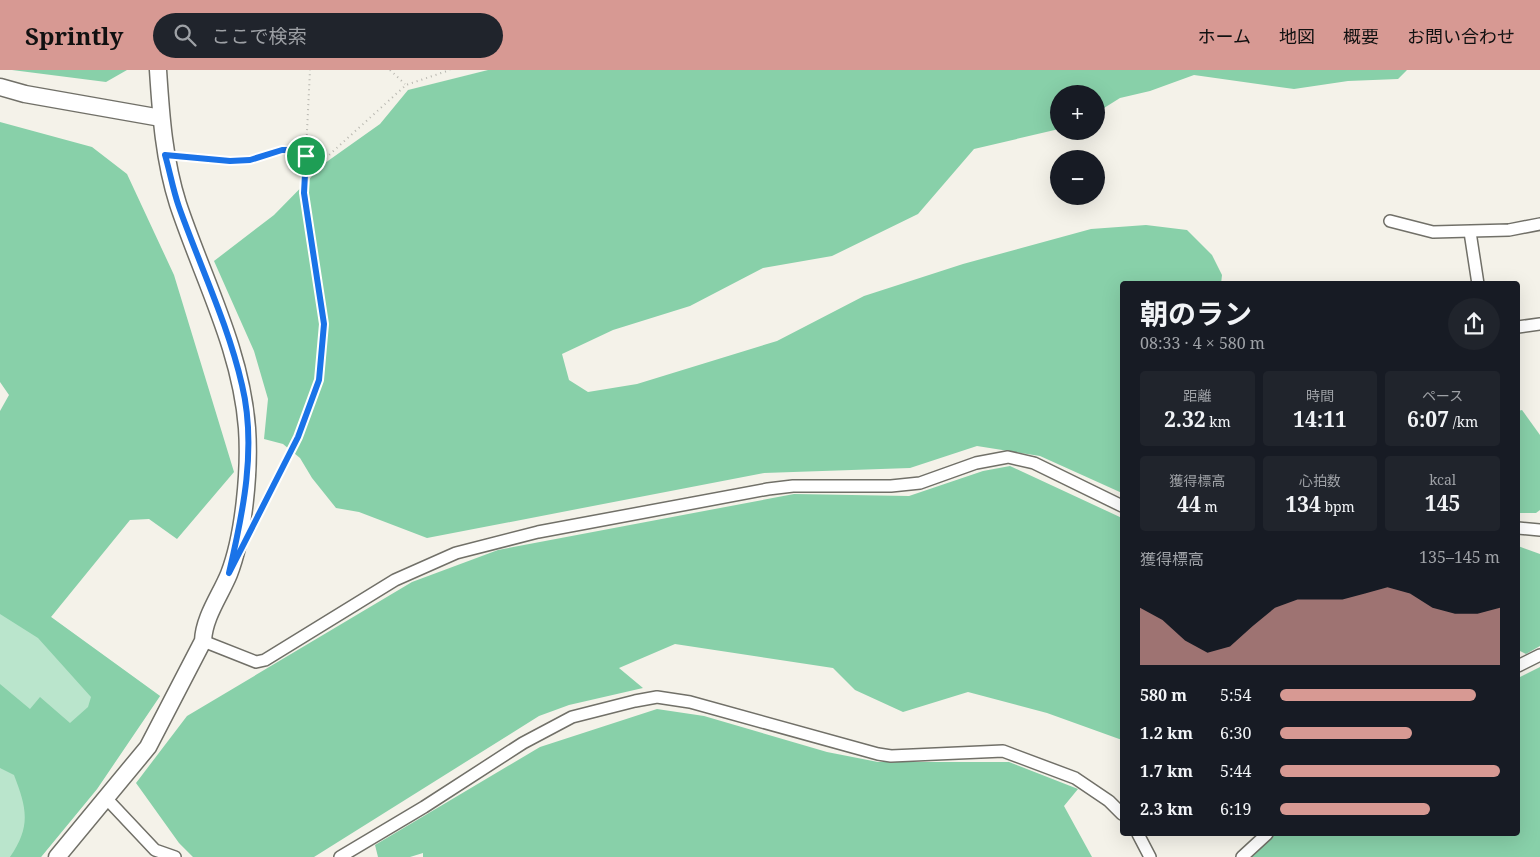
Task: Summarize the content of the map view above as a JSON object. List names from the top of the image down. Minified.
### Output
{"page":{"header":"Sprintly","search":"ここで検索","nav":["ホーム","地図","概要","お問い合わせ"],"map_buttons":["+","−"],"heading":["朝のラン","08:33 · 4 × 580 m"],"stats":[["距離","2.32 km"],["時間","14:11"],["ペース","6:07 /km"],["獲得標高","44 m"],["心拍数","134 bpm"],["kcal","145"]],"chart":["獲得標高","135–145 m"],"list":[{"name":"580 m","note":"5:54"},{"name":"1.2 km","note":"6:30"},{"name":"1.7 km","note":"5:44"},{"name":"2.3 km","note":"6:19"}]}}
